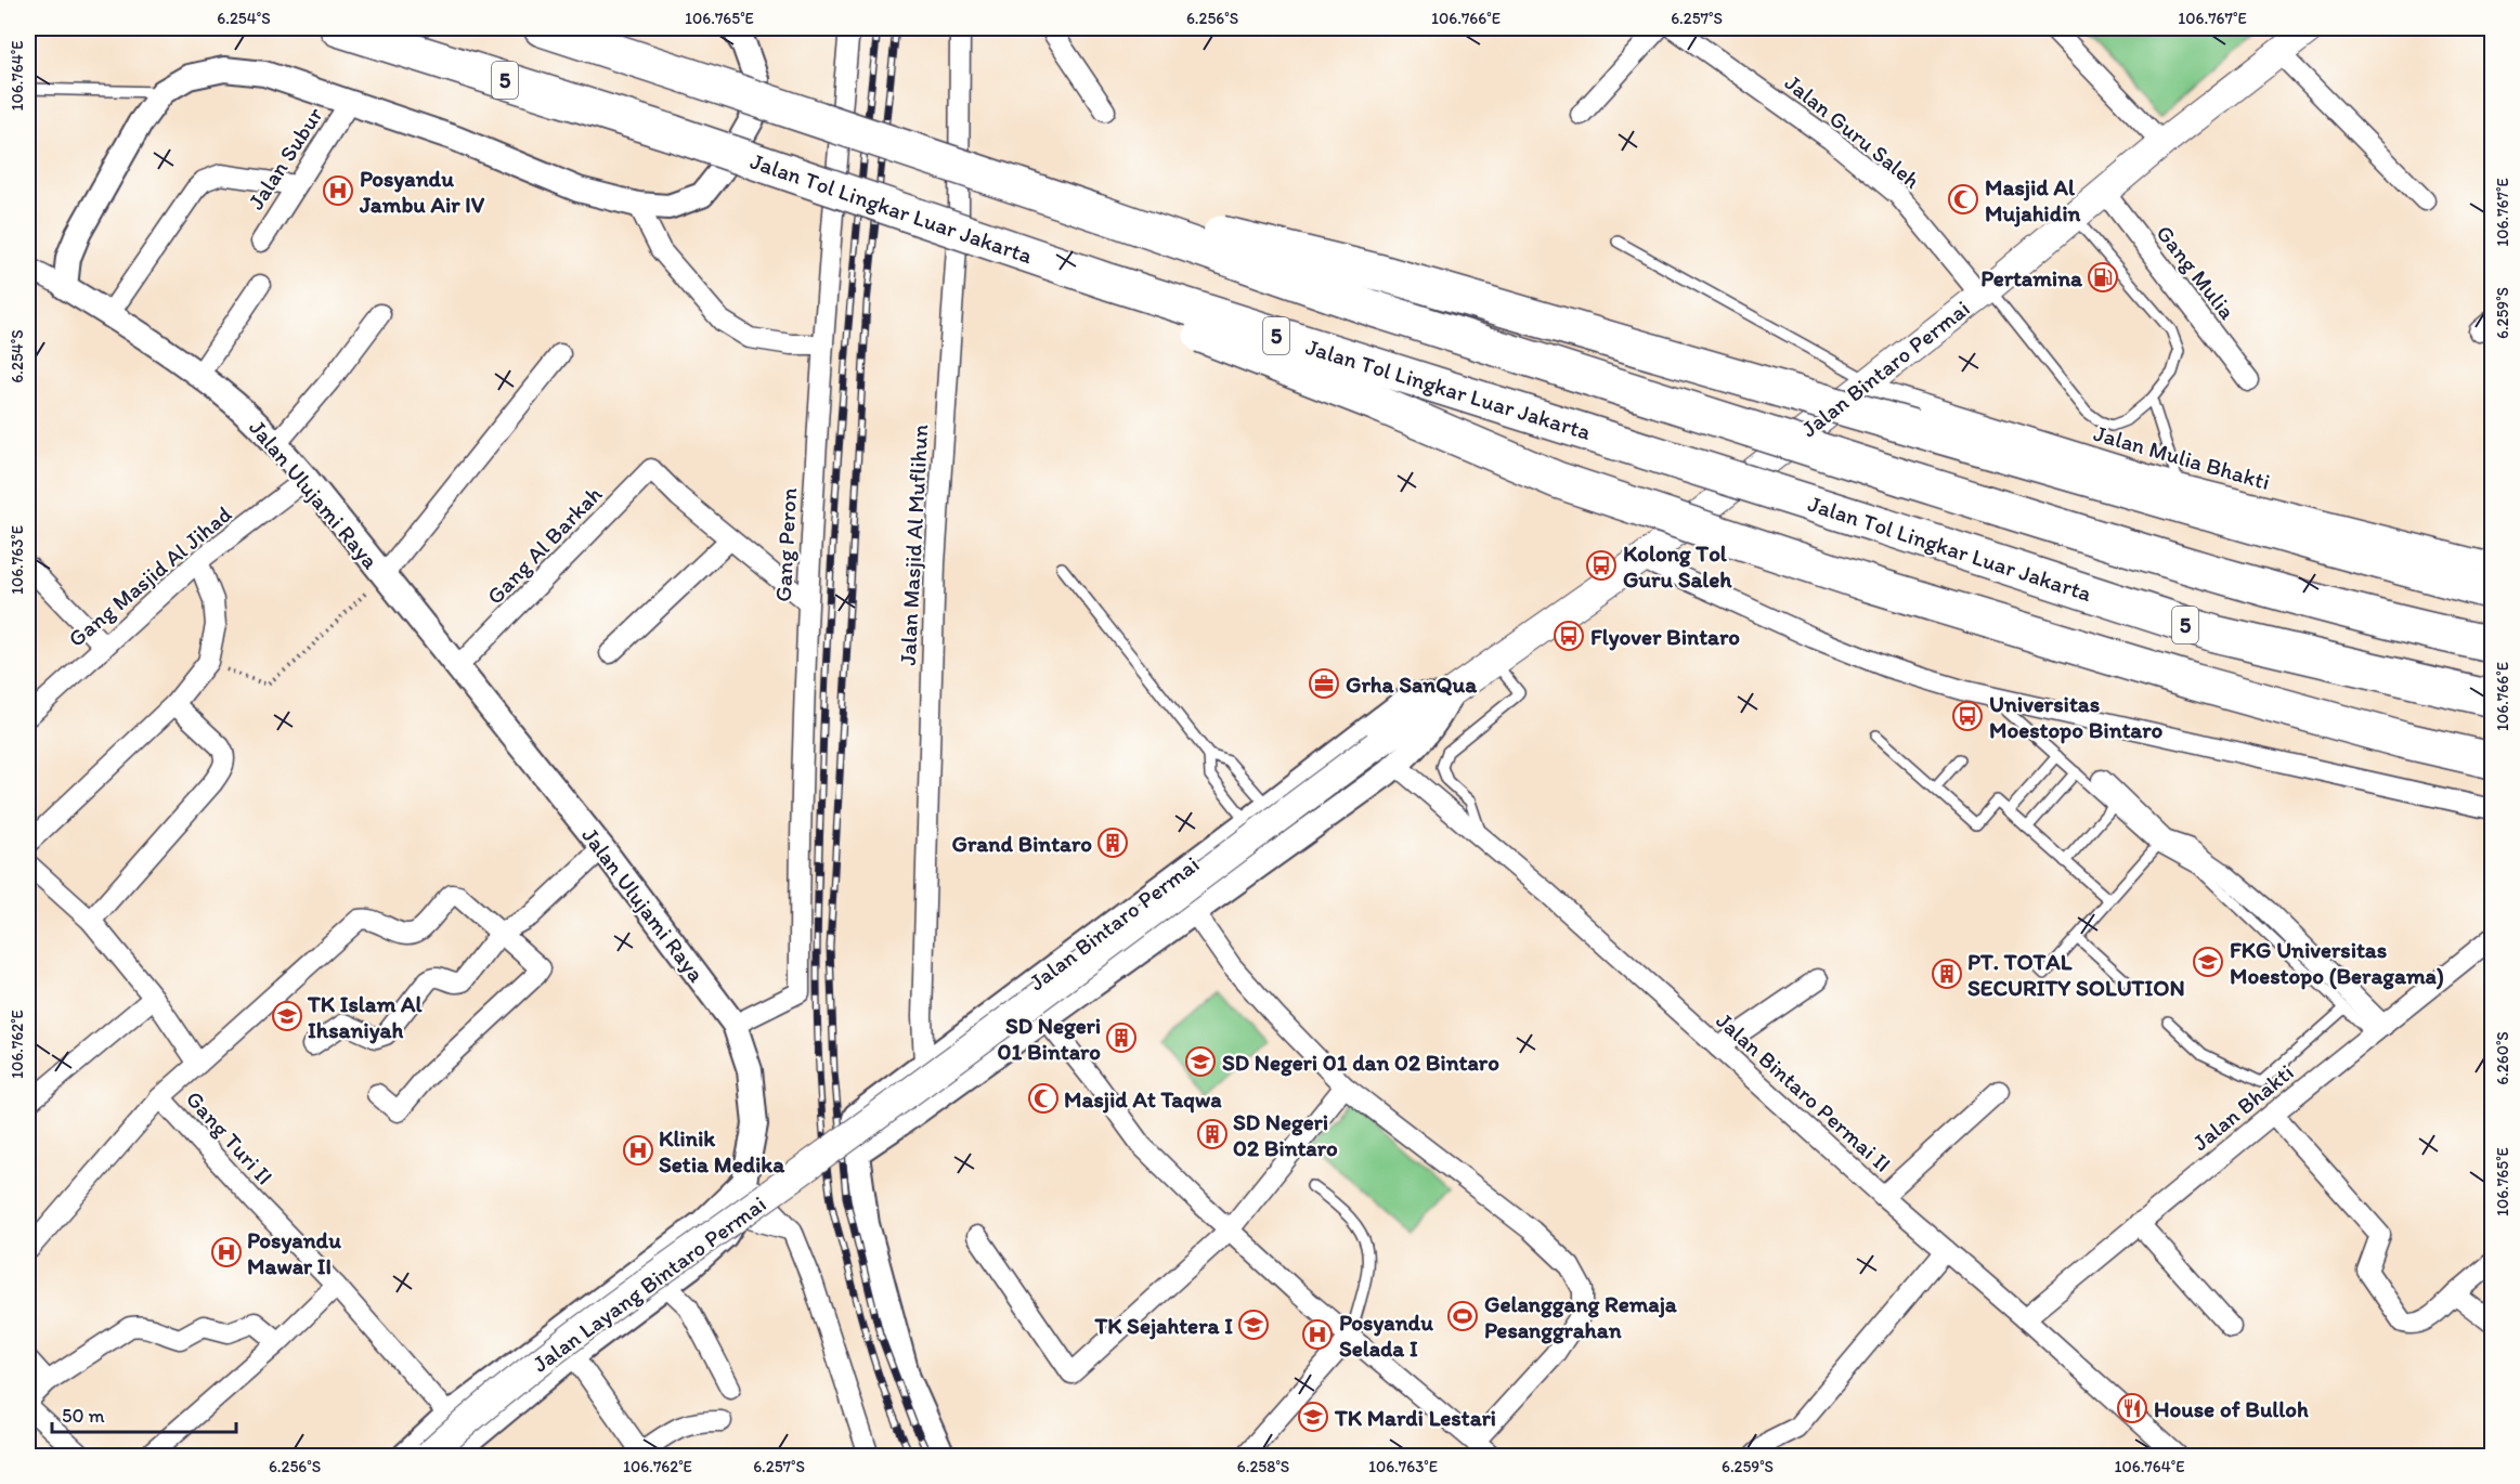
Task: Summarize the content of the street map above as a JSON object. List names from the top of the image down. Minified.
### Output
{"streets":{"highway":["5","Jalan Tol Lingkar Luar Jakarta"],"main road":["Jalan Bintaro Permai","Jalan Layang Bintaro Permai"],"street":["Jalan Guru Saleh","Jalan Subur","Gang Mulia","Jalan Mulia Bhakti","Jalan Ulujami Raya","Gang Al Barkah","Gang Peron","Jalan Masjid Al Muflihun","Gang Masjid Al Jihad","Jalan Bintaro Permai II","Jalan Bhakti","Gang Turi II"]},"crossings":[["Jalan Guru Saleh","Jalan Bintaro Permai"],["Gang Mulia","Jalan Bintaro Permai"],["Jalan Bintaro Permai","Jalan Mulia Bhakti"],["Jalan Bintaro Permai","Jalan Masjid Al Muflihun"],["Jalan Bintaro Permai","Jalan Bintaro Permai II"],["Jalan Bintaro Permai","Jalan Layang Bintaro Permai"],["Jalan Ulujami Raya","Gang Al Barkah"],["Jalan Ulujami Raya","Gang Peron"],["Jalan Ulujami Raya","Gang Masjid Al Jihad"],["Jalan Bintaro Permai II","Jalan Bhakti"]],"places":{"hospital":["Posyandu Jambu Air IV","Klinik Setia Medika","Posyandu Mawar II","Posyandu Selada I"],"mosque":["Masjid Al Mujahidin","Masjid At Taqwa"],"fuel station":["Pertamina"],"bus stop":["Kolong Tol Guru Saleh","Flyover Bintaro","Universitas Moestopo Bintaro"],"office":["Grha SanQua"],"building":["Grand Bintaro","PT. TOTAL SECURITY SOLUTION","SD Negeri 01 Bintaro","SD Negeri 02 Bintaro"],"school or university":["FKG Universitas Moestopo (Beragama)","TK Islam Al Ihsaniyah","SD Negeri 01 dan 02 Bintaro","TK Sejahtera I","TK Mardi Lestari"],"sports":["Gelanggang Remaja Pesanggrahan"],"restaurant":["House of Bulloh"]},"scale_bar":"50 m","coordinates":["6.254°S","106.765°E","6.256°S","106.766°E","6.257°S","106.767°E","106.764°E","6.259°S","106.763°E","106.762°E","6.260°S","6.258°S"]}
